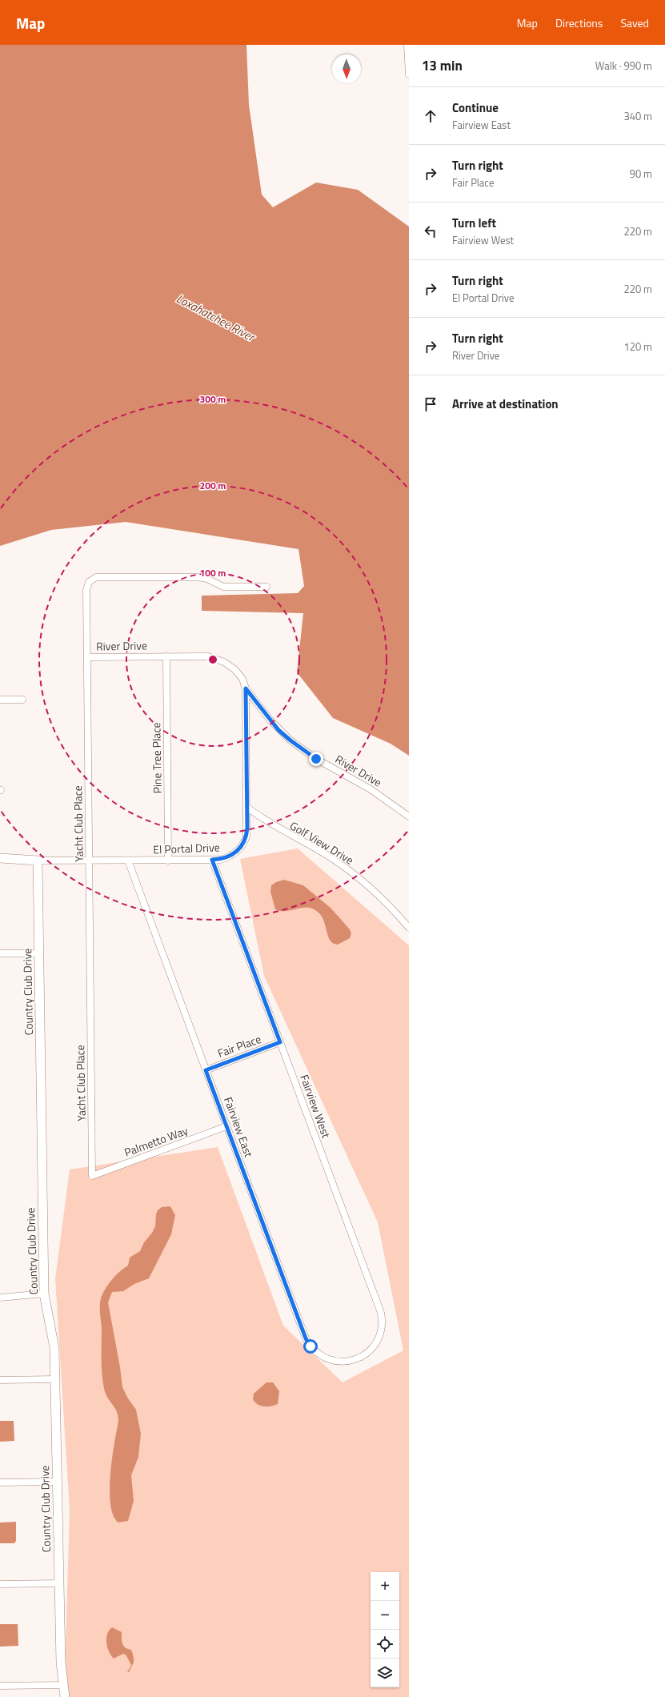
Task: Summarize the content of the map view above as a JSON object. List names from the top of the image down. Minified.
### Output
{"streets":{"street":["River Drive","Pine Tree Place","Yacht Club Place","Golf View Drive","El Portal Drive","Country Club Drive","Fair Place","Fairview West","Fairview East","Palmetto Way"]},"crossings":[["River Drive","Pine Tree Place"],["River Drive","Yacht Club Place"],["River Drive","El Portal Drive"],["Pine Tree Place","El Portal Drive"],["Yacht Club Place","El Portal Drive"],["Yacht Club Place","Palmetto Way"],["Golf View Drive","El Portal Drive"],["El Portal Drive","Country Club Drive"],["El Portal Drive","Fairview West"],["El Portal Drive","Fairview East"],["Fair Place","Fairview West"],["Fair Place","Fairview East"],["Fairview West","Fairview East"],["Fairview East","Palmetto Way"]],"water":["Loxahatchee River"],"north":"bottom","page":{"header":"Map","nav":["Map","Directions","Saved"],"heading":["13 min","Walk · 990 m"],"list":[["Continue","Fairview East","340 m"],["Turn right","Fair Place","90 m"],["Turn left","Fairview West","220 m"],["Turn right","El Portal Drive","220 m"],["Turn right","River Drive","120 m"],"Arrive at destination"],"map_buttons":["+","−"]},"rings":["300 m","200 m","100 m"]}
